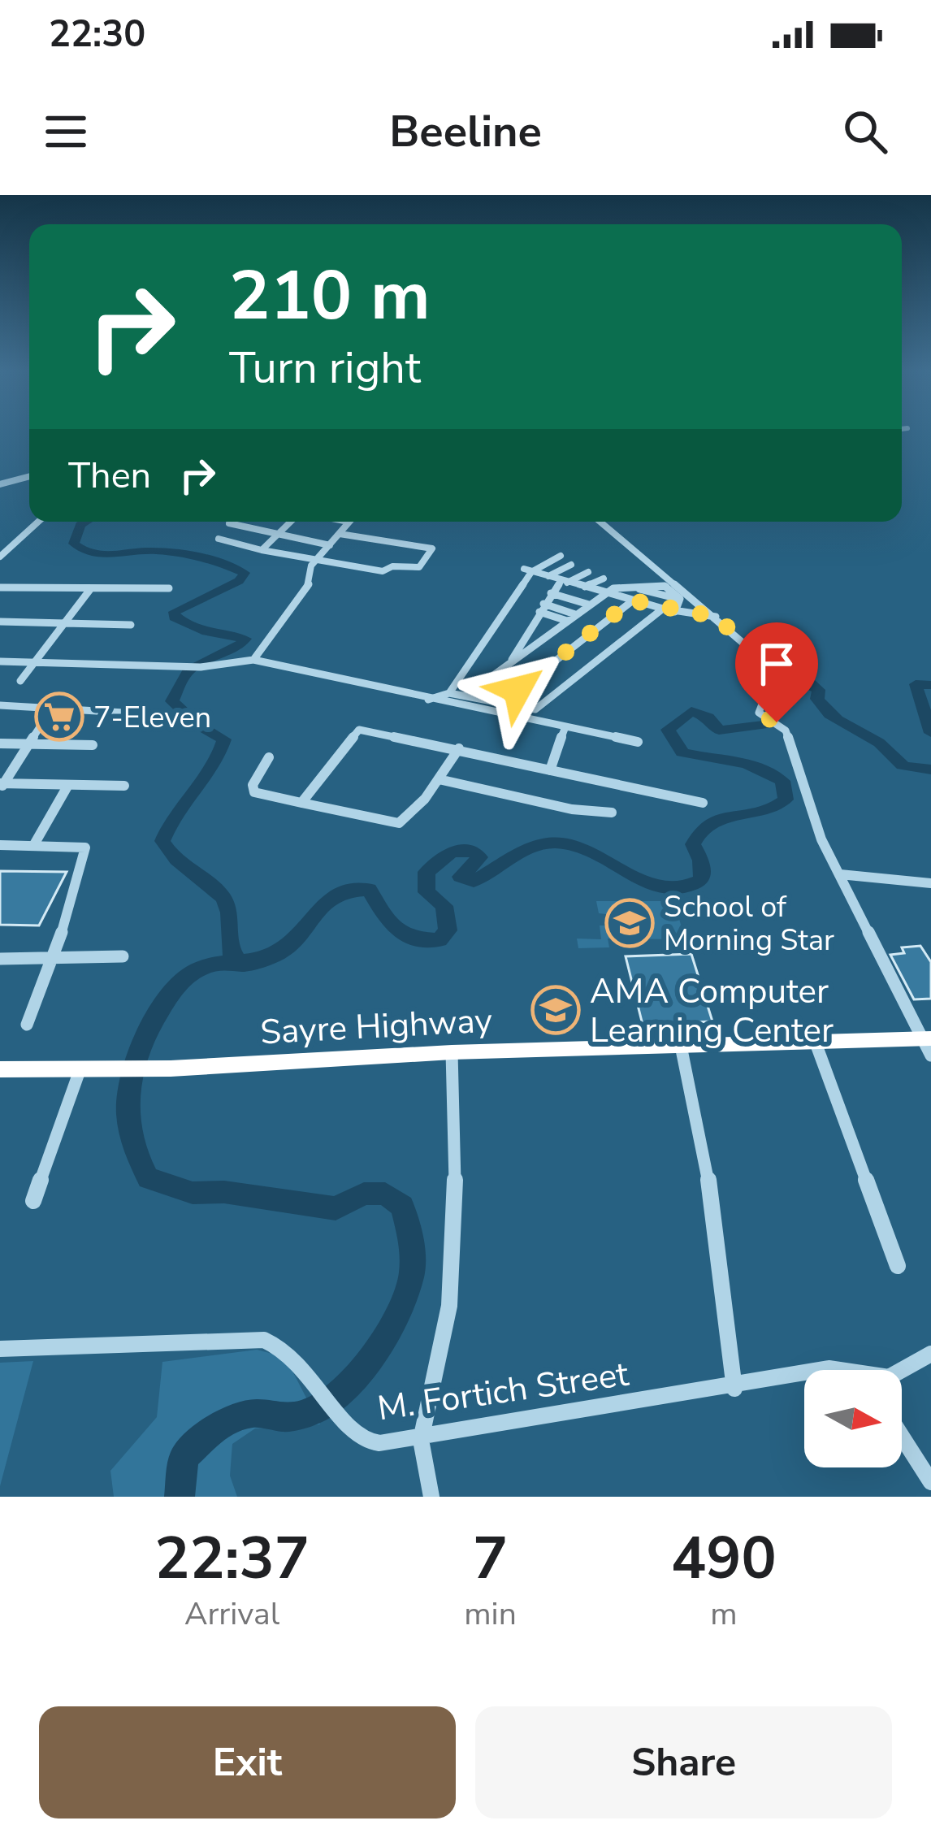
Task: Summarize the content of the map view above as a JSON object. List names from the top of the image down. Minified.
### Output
{"streets":{"highway":["Sayre Highway"],"street":["M. Fortich Street"]},"places":{"supermarket":["7-Eleven"],"school or university":["School of Morning Star","AMA Computer Learning Center"]},"north":"right","page":{"status":"22:30","header":"Beeline","turn":["210 m","Turn right"],"then":"Then","eta":["22:37","Arrival","7","min","490","m"],"buttons":["Exit","Share"]}}
